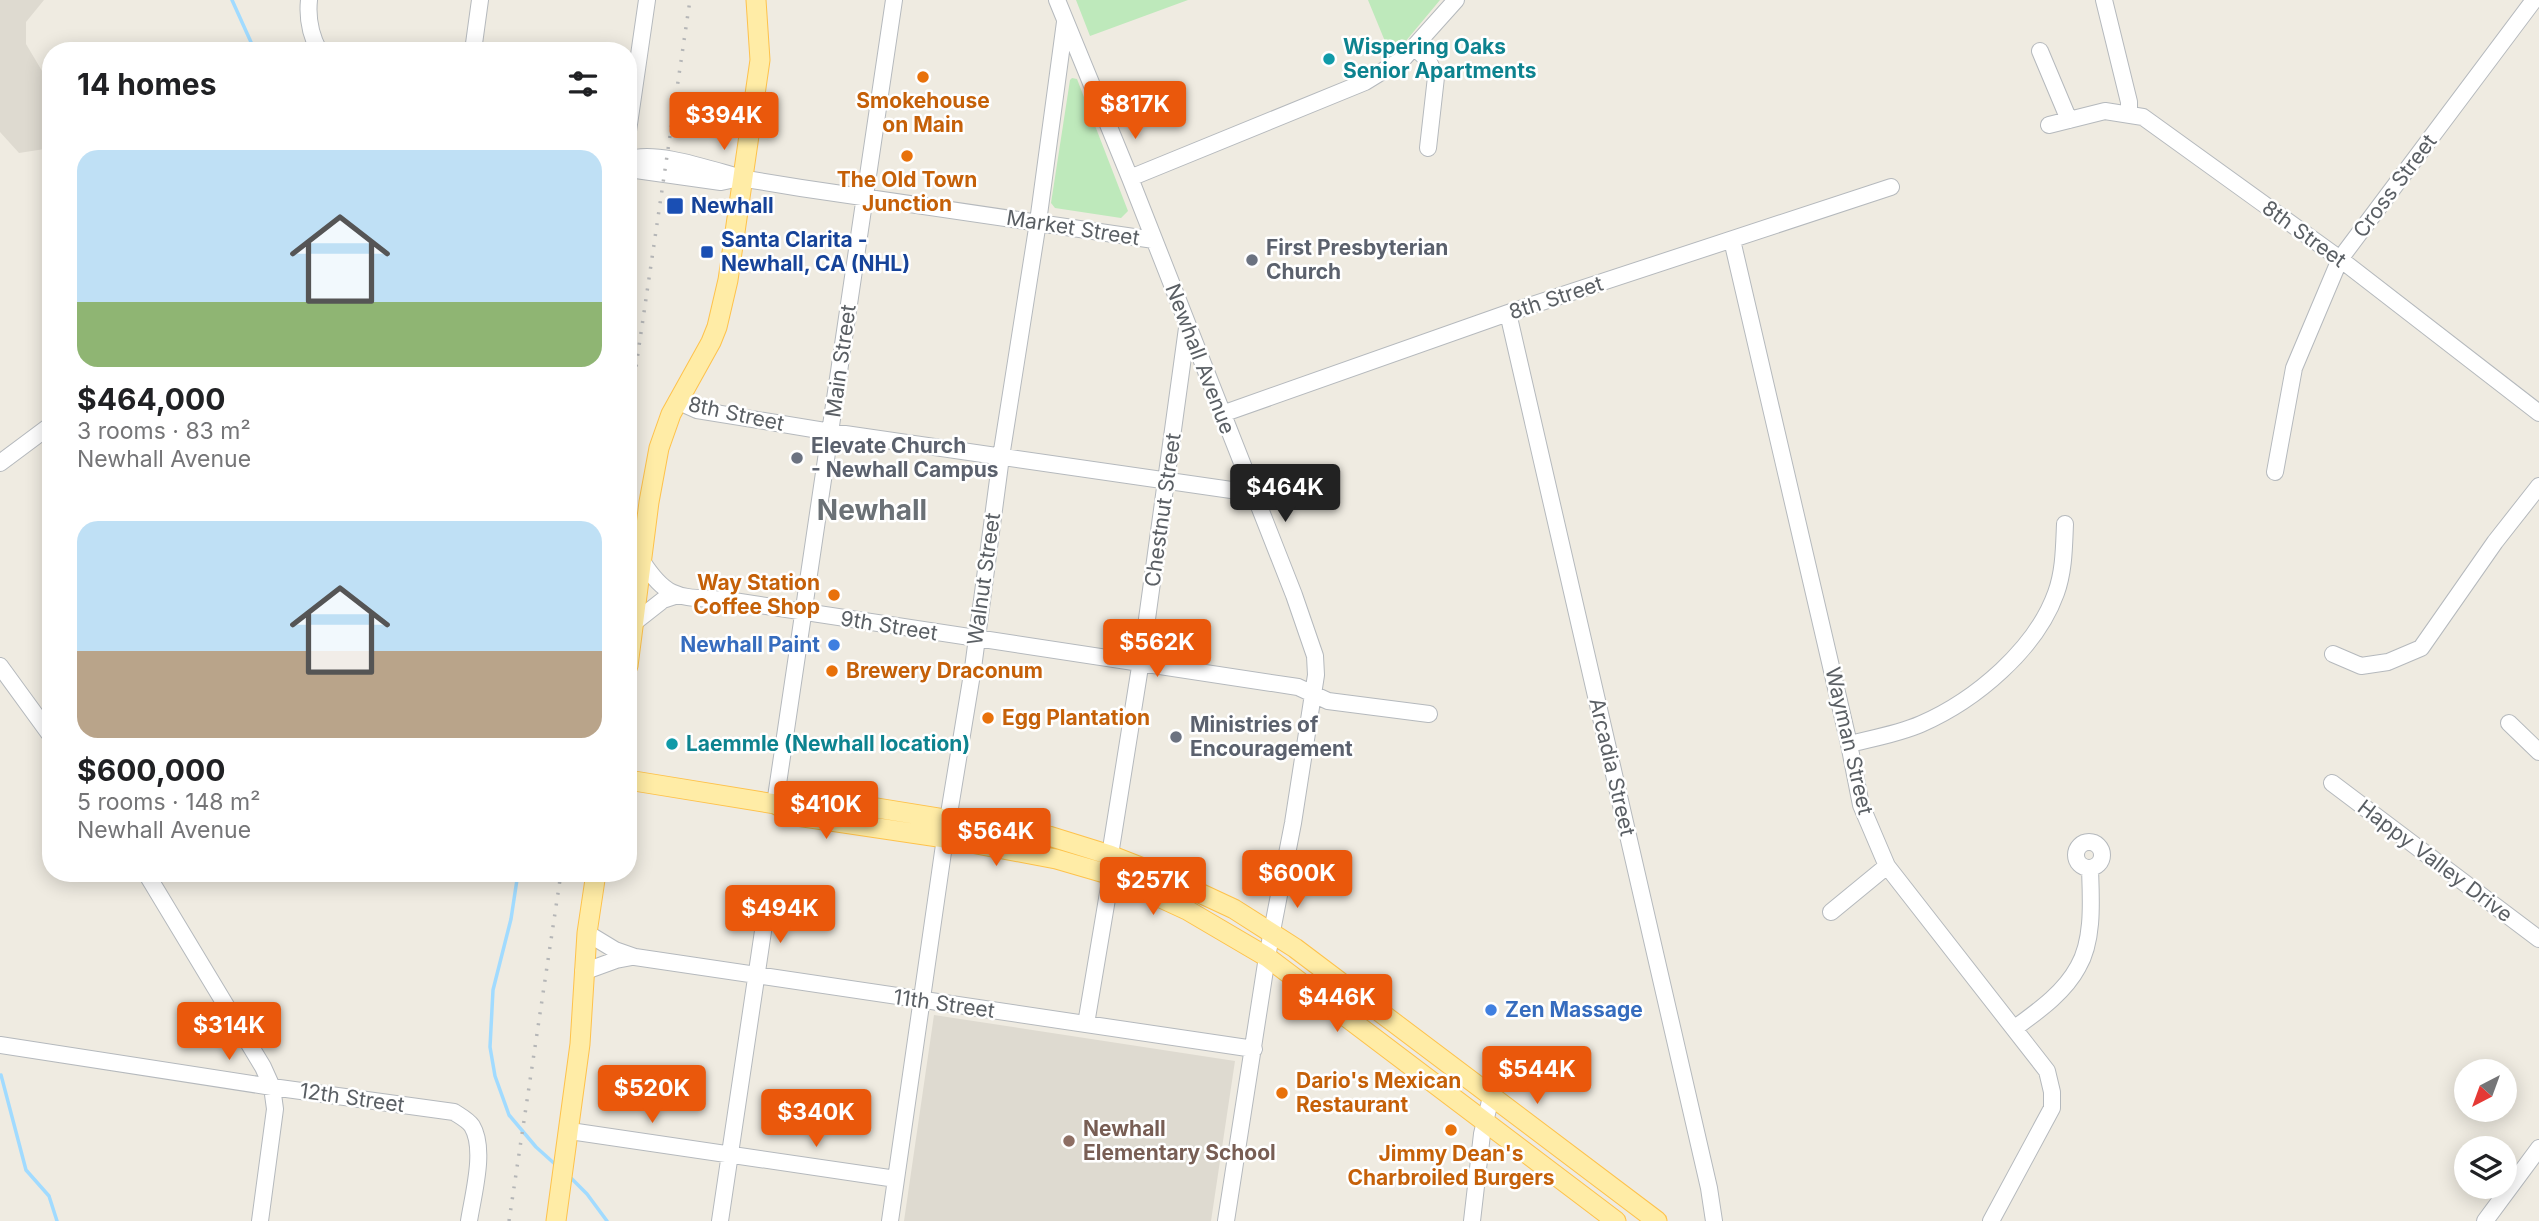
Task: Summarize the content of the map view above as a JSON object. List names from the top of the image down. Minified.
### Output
{"streets":{"street":["Cross Street","Market Street","8th Street","Newhall Avenue","Main Street","Chestnut Street","Walnut Street","9th Street","Wayman Street","Arcadia Street","Happy Valley Drive","11th Street","12th Street"]},"crossings":[["Cross Street","8th Street"],["Market Street","Newhall Avenue"],["Market Street","Main Street"],["Market Street","Walnut Street"],["8th Street","Newhall Avenue"],["8th Street","Main Street"],["8th Street","Chestnut Street"],["8th Street","Walnut Street"],["8th Street","Wayman Street"],["8th Street","Arcadia Street"],["Newhall Avenue","Chestnut Street"],["Newhall Avenue","Walnut Street"],["Newhall Avenue","9th Street"],["Newhall Avenue","11th Street"],["Main Street","9th Street"],["Chestnut Street","9th Street"],["Chestnut Street","11th Street"],["Walnut Street","9th Street"],["Walnut Street","11th Street"]],"districts":["Newhall"],"places":{"other":["Wispering Oaks Senior Apartments","Smokehouse on Main","The Old Town Junction","First Presbyterian Church","Elevate Church - Newhall Campus","Way Station Coffee Shop","Newhall Paint","Brewery Draconum","Egg Plantation","Ministries of Encouragement","Laemmle (Newhall location)","Zen Massage","Dario's Mexican Restaurant","Jimmy Dean's Charbroiled Burgers","Newhall Elementary School"],"transit":["Newhall","Santa Clarita - Newhall, CA (NHL)"]},"north":"bottom left","page":{"heading":"14 homes","price":["$817K","$394K","$464K","$562K","$410K","$564K","$600K","$257K","$494K","$446K","$314K","$544K","$520K","$340K"],"list":[{"name":"$464,000","note":"3 rooms · 83 m² · Newhall Avenue"},{"name":"$600,000","note":"5 rooms · 148 m² · Newhall Avenue"}]}}
